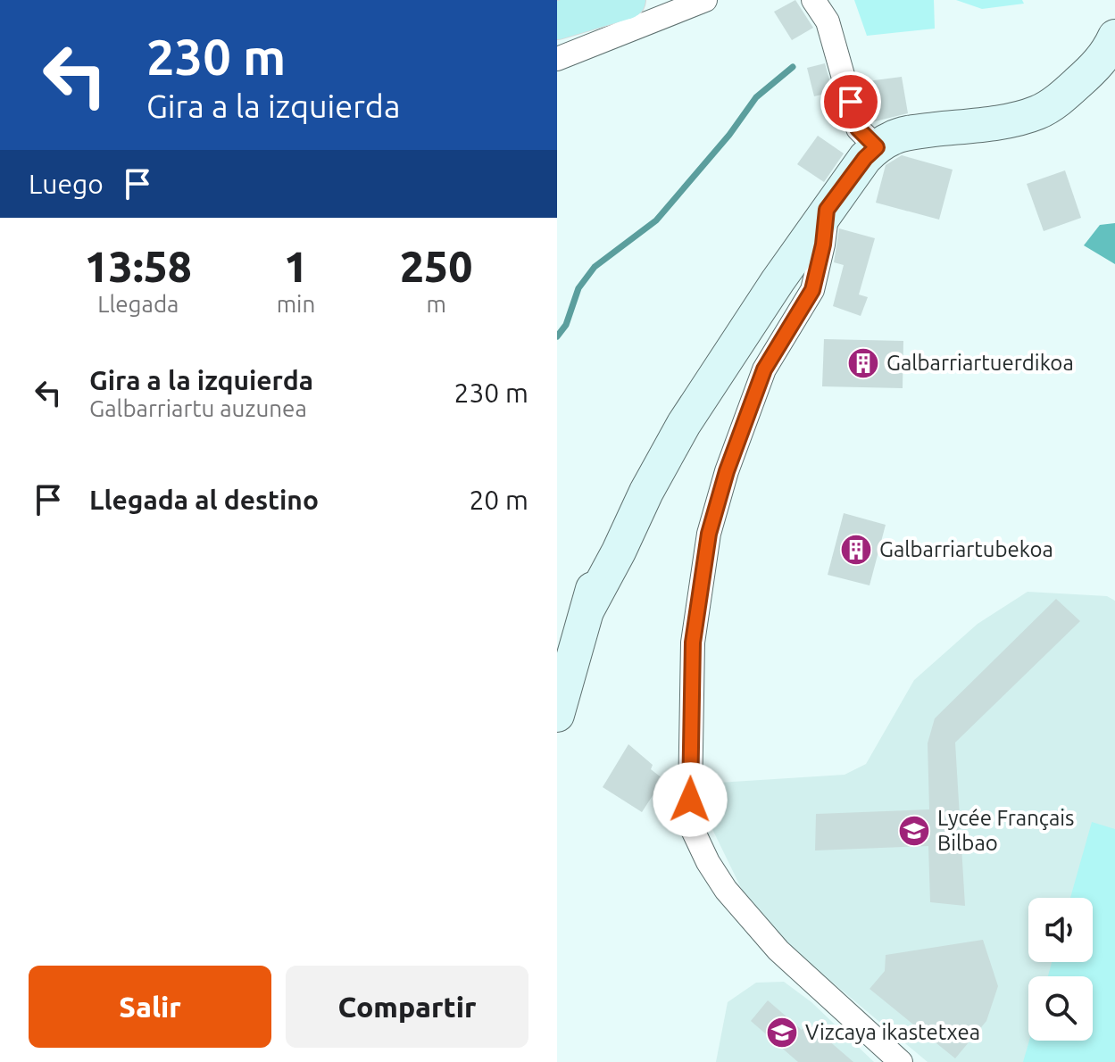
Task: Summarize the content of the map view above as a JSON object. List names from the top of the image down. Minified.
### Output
{"places":{"building":["Galbarriartuerdikoa","Galbarriartubekoa"],"school or university":["Lycée Français Bilbao","Vizcaya ikastetxea"]},"page":{"turn":["230 m","Gira a la izquierda"],"then":"Luego","eta":["13:58","Llegada","1","min","250","m"],"list":[{"name":"Gira a la izquierda","note":"Galbarriartu auzunea","value":"230 m"},{"name":"Llegada al destino","value":"20 m"}],"buttons":["Salir","Compartir"]}}
